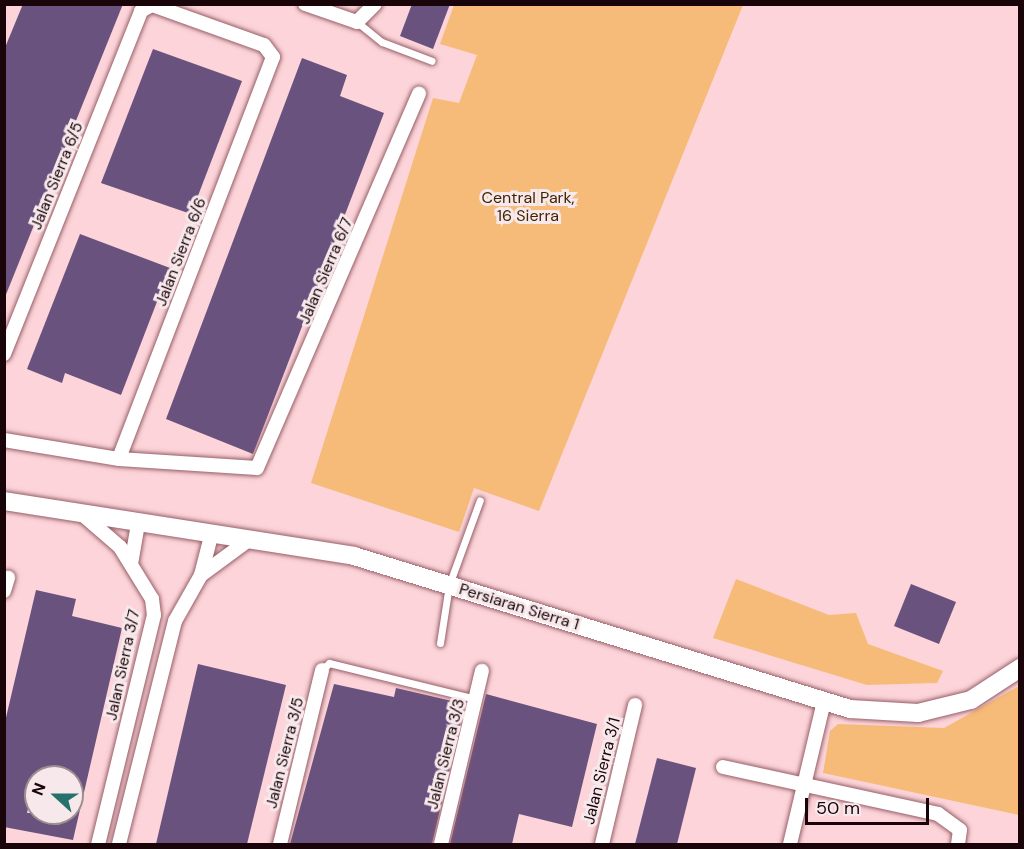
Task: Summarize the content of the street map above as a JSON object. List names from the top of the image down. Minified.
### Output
{"streets":{"street":["Jalan Sierra 6/5","Jalan Sierra 6/6","Jalan Sierra 6/7","Persiaran Sierra 1","Jalan Sierra 3/7","Jalan Sierra 3/5","Jalan Sierra 3/3","Jalan Sierra 3/1"]},"crossings":[["Jalan Sierra 6/5","Jalan Sierra 6/6"],["Jalan Sierra 6/6","Jalan Sierra 6/7"],["Persiaran Sierra 1","Jalan Sierra 3/7"]],"parks":["Central Park, 16 Sierra"],"scale_bar":"50 m","north":"left"}
